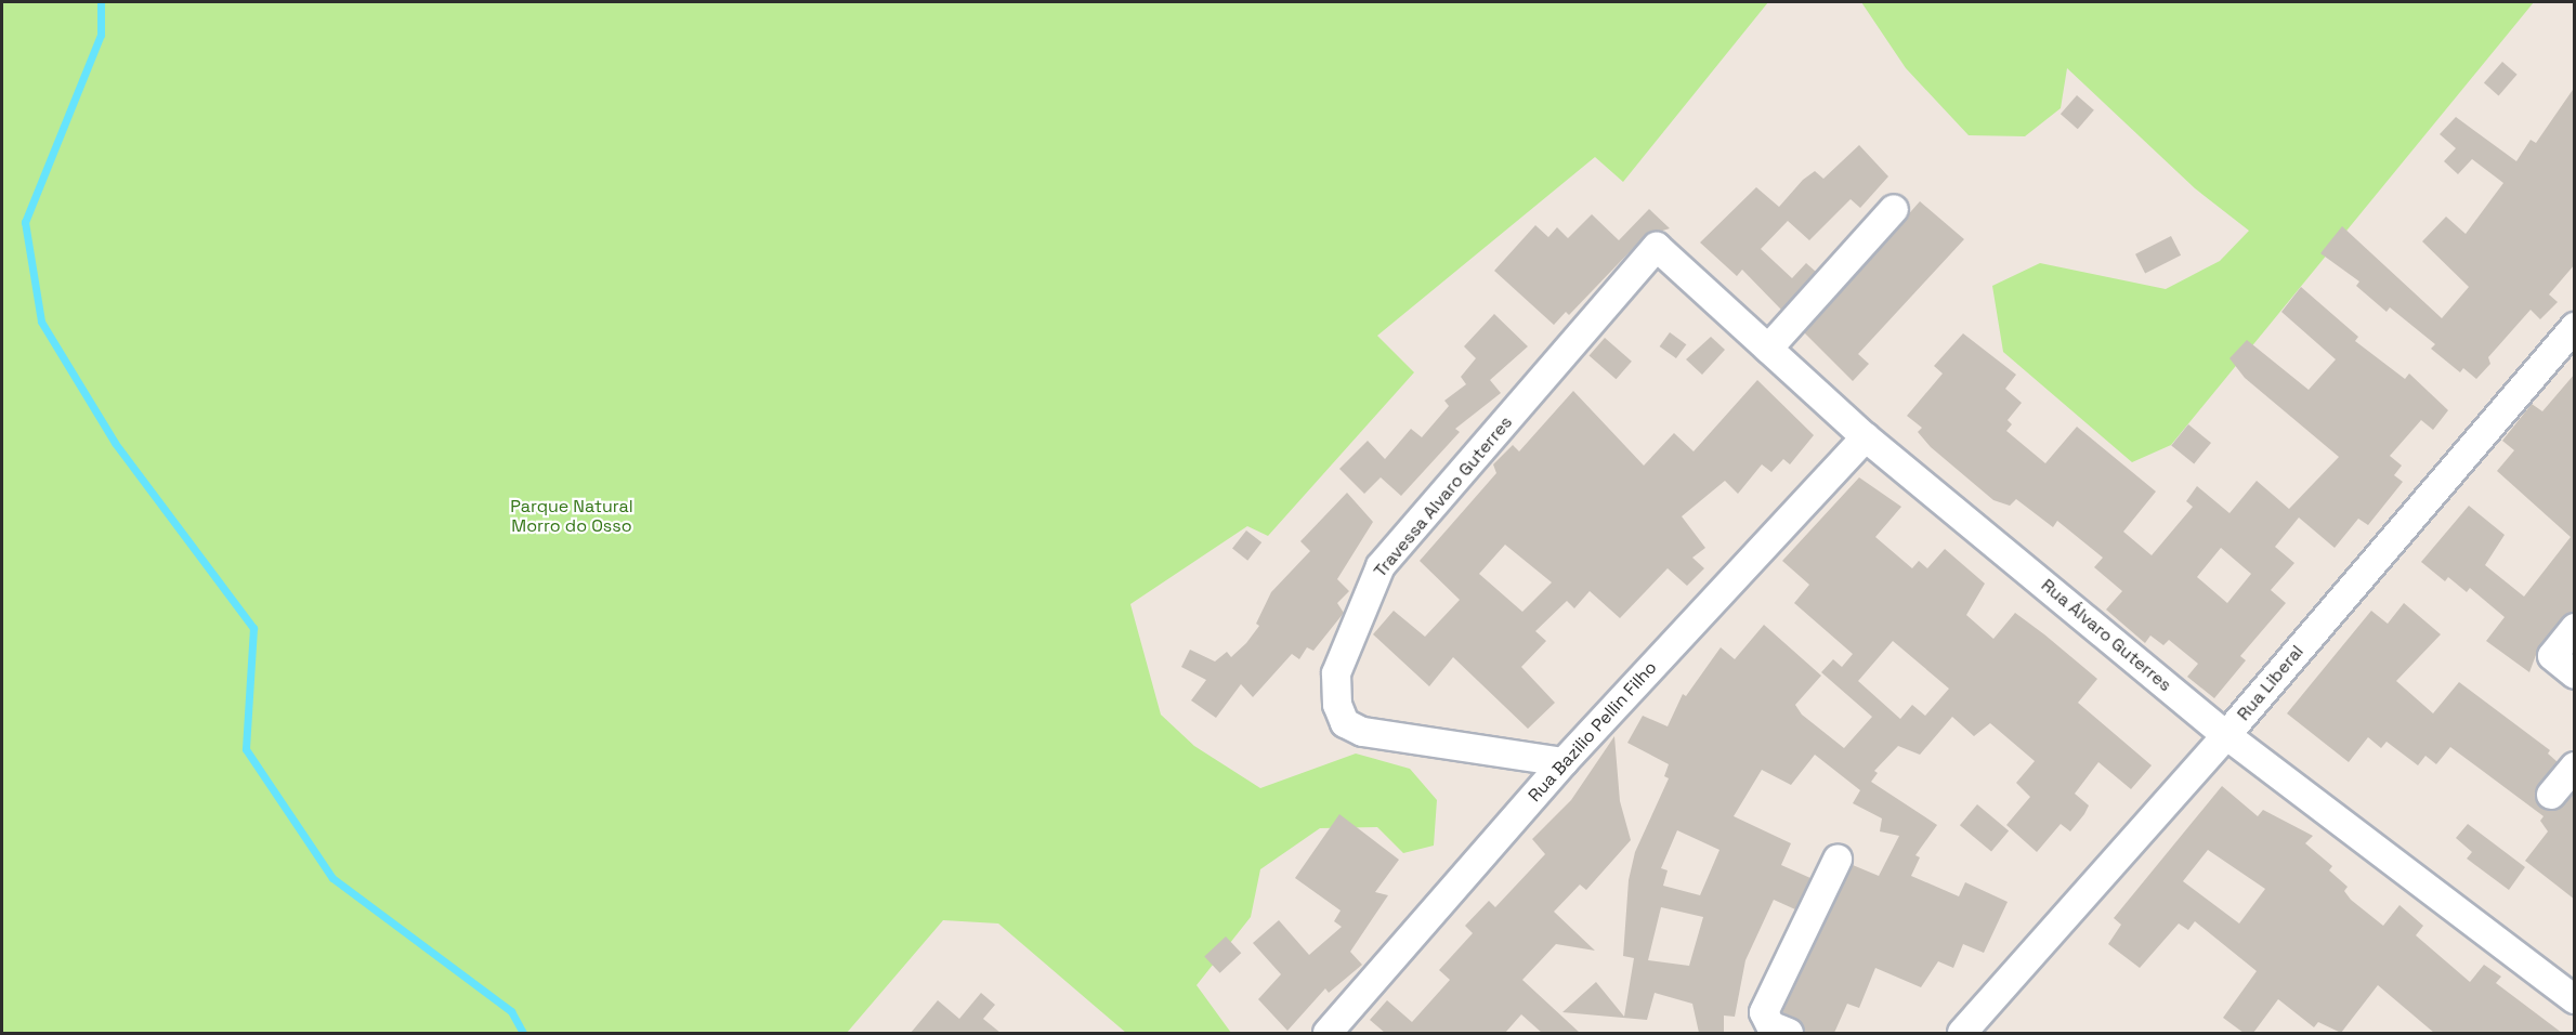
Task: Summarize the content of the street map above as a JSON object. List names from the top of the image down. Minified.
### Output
{"streets":{"street":["Travessa Alvaro Guterres","Rua Álvaro Guterres","Rua Liberal","Rua Bazilio Pellin Filho"]},"crossings":[["Travessa Alvaro Guterres","Rua Álvaro Guterres"],["Travessa Alvaro Guterres","Rua Bazilio Pellin Filho"],["Rua Álvaro Guterres","Rua Liberal"],["Rua Álvaro Guterres","Rua Bazilio Pellin Filho"]],"parks":["Parque Natural Morro do Osso"]}
